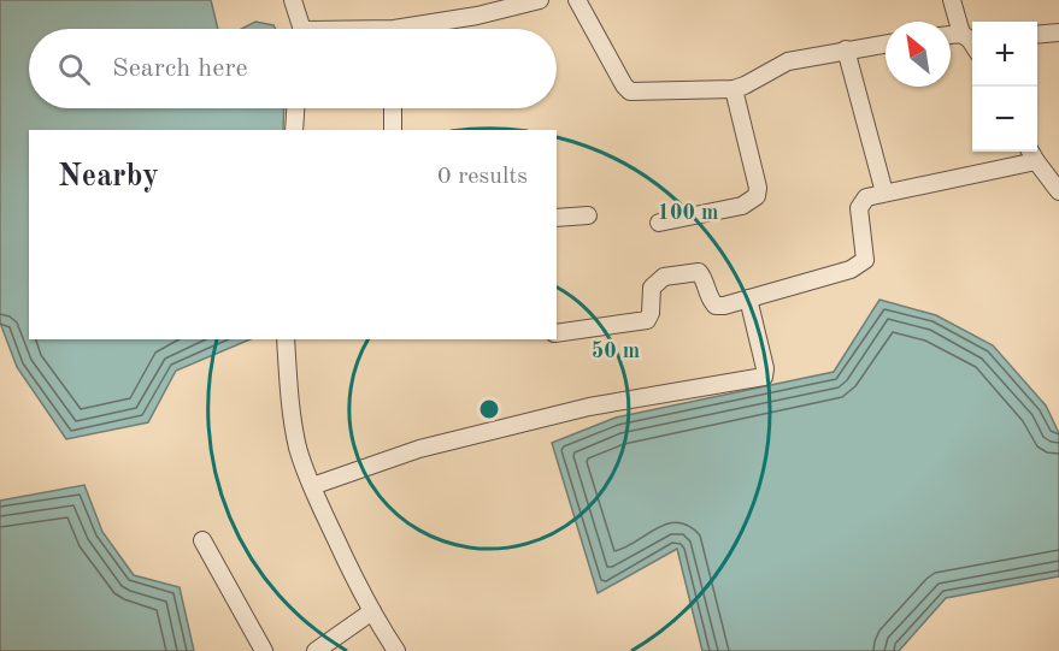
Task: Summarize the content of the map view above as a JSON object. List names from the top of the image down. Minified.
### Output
{"north":"top left","page":{"map_buttons":["+","−"],"search":"Search here","heading":["Nearby","0 results"]},"rings":["100 m","50 m"]}
